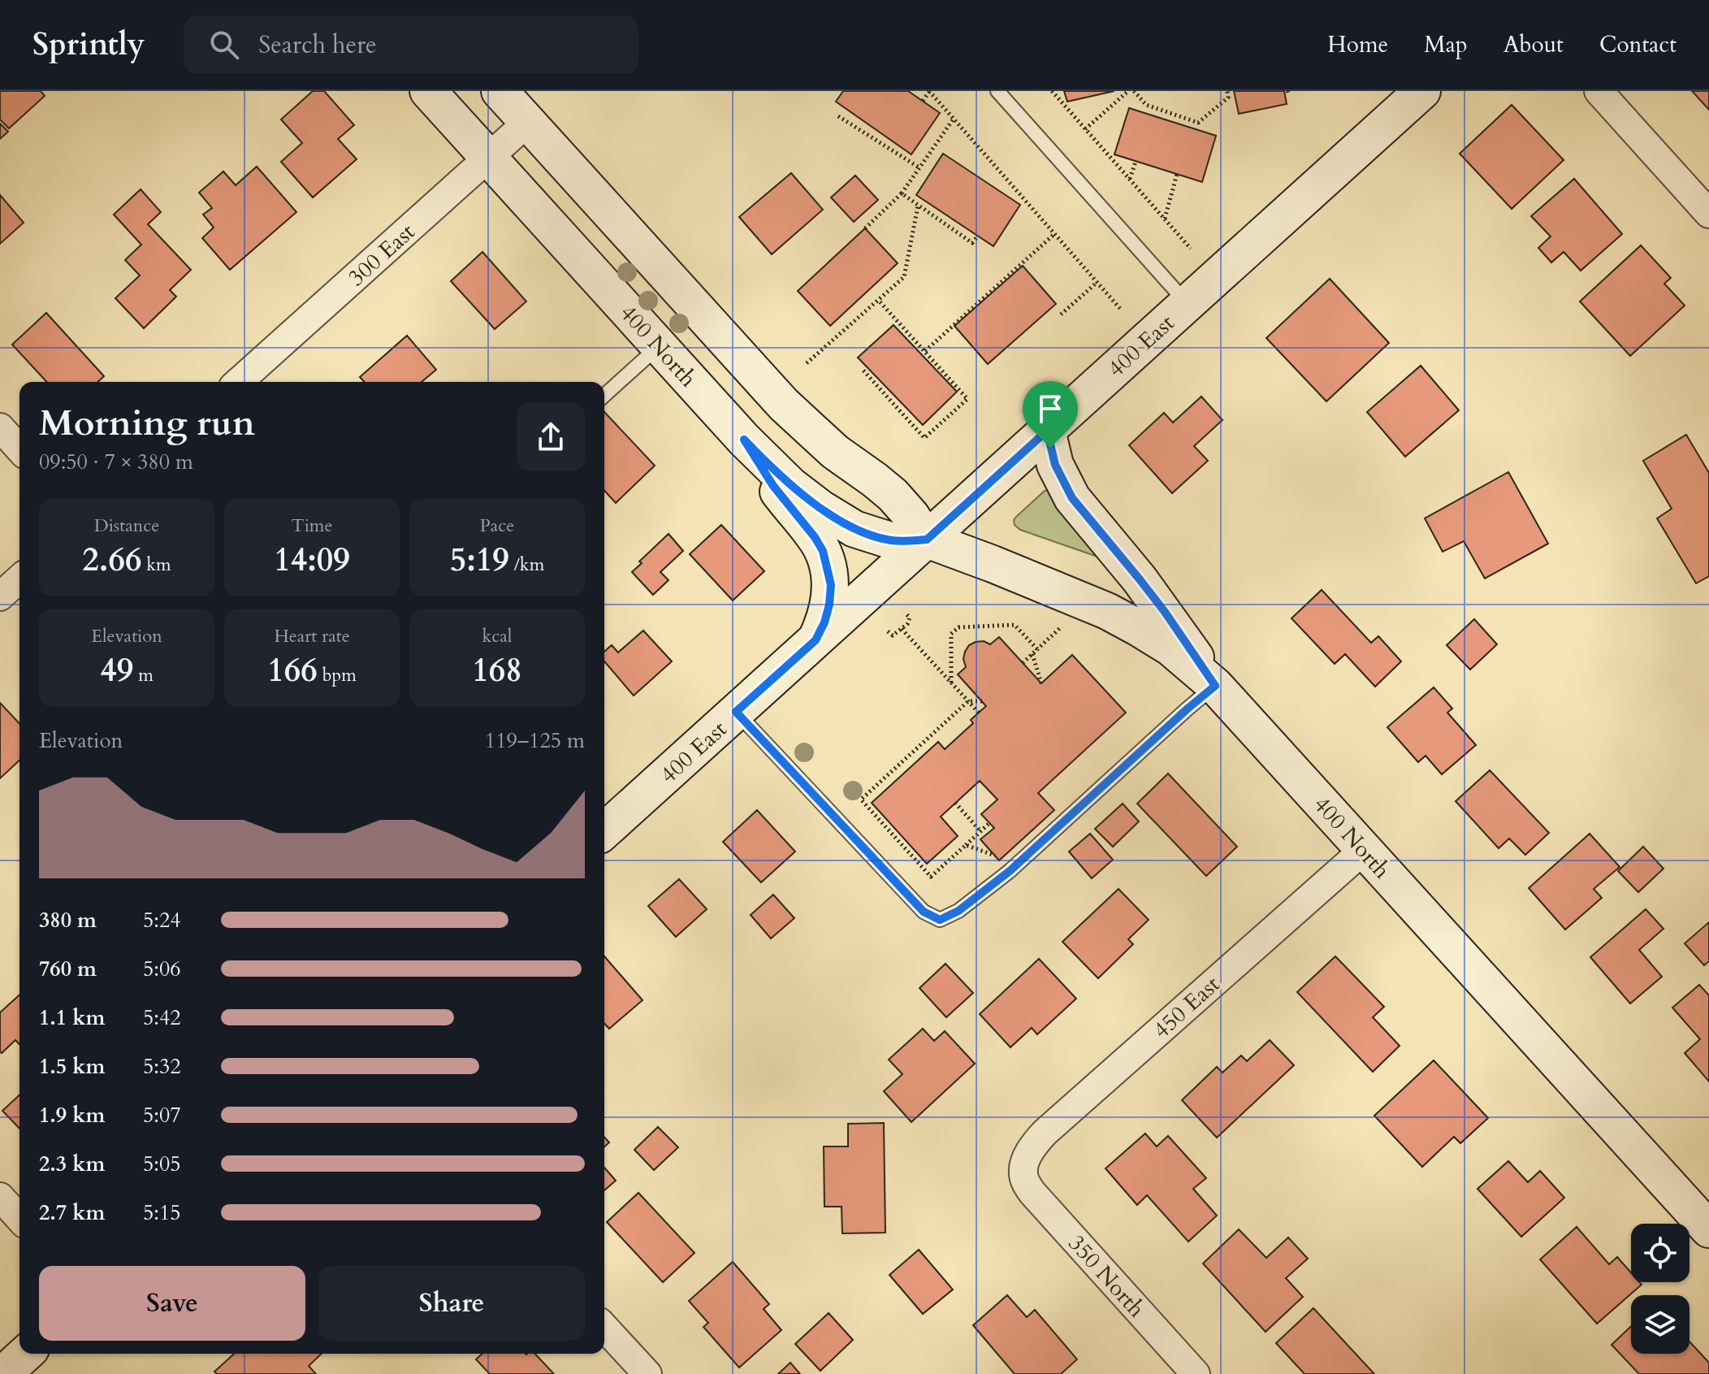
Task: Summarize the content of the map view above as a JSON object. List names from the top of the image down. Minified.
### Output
{"streets":{"main road":["400 North","400 East"],"street":["300 East","450 East","350 North"]},"crossings":[["300 East","400 North"],["400 North","400 East"],["400 North","450 East"],["450 East","350 North"]],"page":{"header":"Sprintly","search":"Search here","nav":["Home","Map","About","Contact"],"heading":["Morning run","09:50 · 7 × 380 m"],"stats":[["Distance","2.66 km"],["Time","14:09"],["Pace","5:19 /km"],["Elevation","49 m"],["Heart rate","166 bpm"],["kcal","168"]],"chart":["Elevation","119–125 m"],"list":[{"name":"380 m","note":"5:24"},{"name":"760 m","note":"5:06"},{"name":"1.1 km","note":"5:42"},{"name":"1.5 km","note":"5:32"},{"name":"1.9 km","note":"5:07"},{"name":"2.3 km","note":"5:05"},{"name":"2.7 km","note":"5:15"}],"buttons":["Save","Share"]}}
